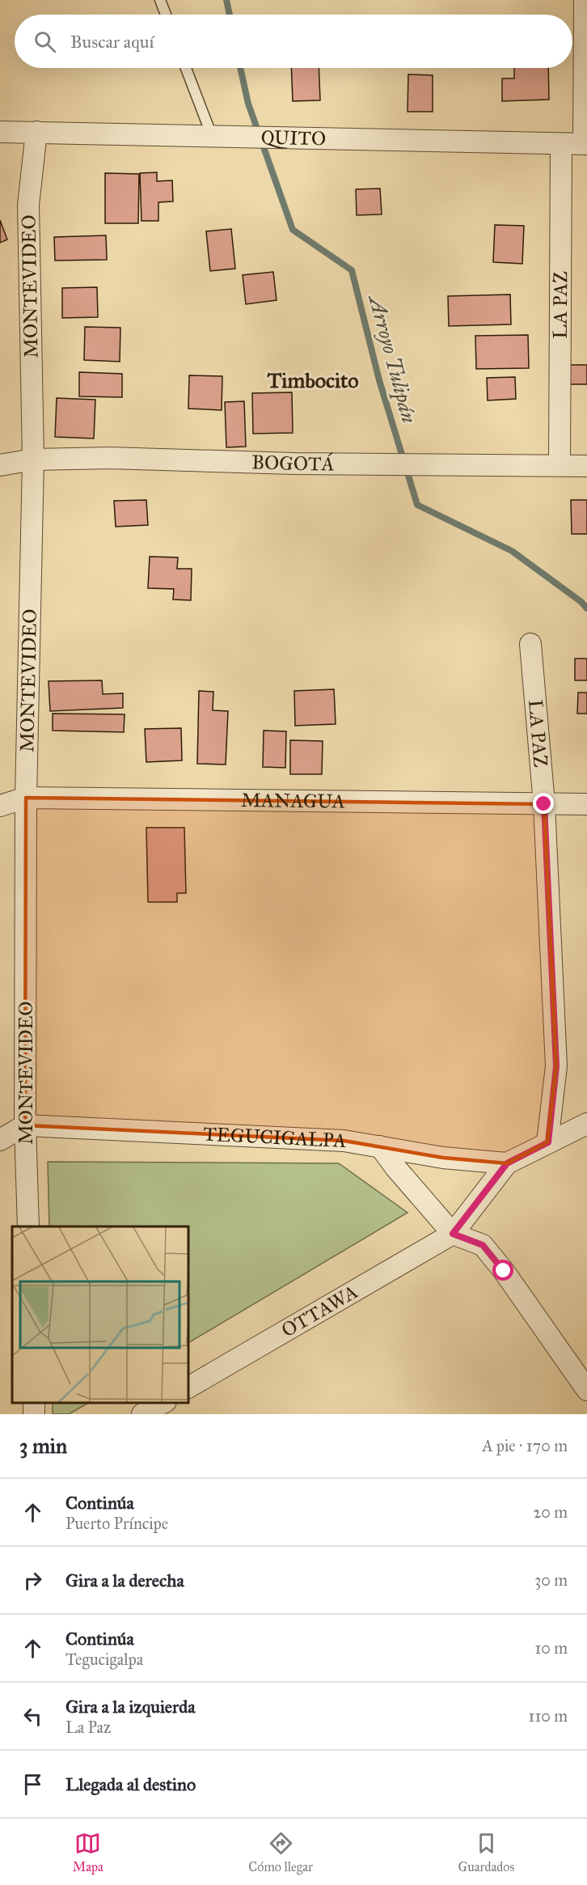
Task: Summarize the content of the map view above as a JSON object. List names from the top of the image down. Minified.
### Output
{"streets":{"street":["QUITO","MONTEVIDEO","LA PAZ","BOGOTÁ","MANAGUA","TEGUCIGALPA","OTTAWA"]},"crossings":[["QUITO","MONTEVIDEO"],["QUITO","LA PAZ"],["MONTEVIDEO","BOGOTÁ"],["MONTEVIDEO","MANAGUA"],["MONTEVIDEO","TEGUCIGALPA"],["LA PAZ","BOGOTÁ"],["LA PAZ","MANAGUA"]],"districts":["Timbocito"],"water":["Arroyo Tulipán"],"page":{"search":"Buscar aquí","heading":["3 min","A pie · 170 m"],"list":[["Continúa","Puerto Príncipe","20 m"],["Gira a la derecha","30 m"],["Continúa","Tegucigalpa","10 m"],["Gira a la izquierda","La Paz","110 m"],"Llegada al destino"],"nav":["Mapa","Cómo llegar","Guardados"]}}
